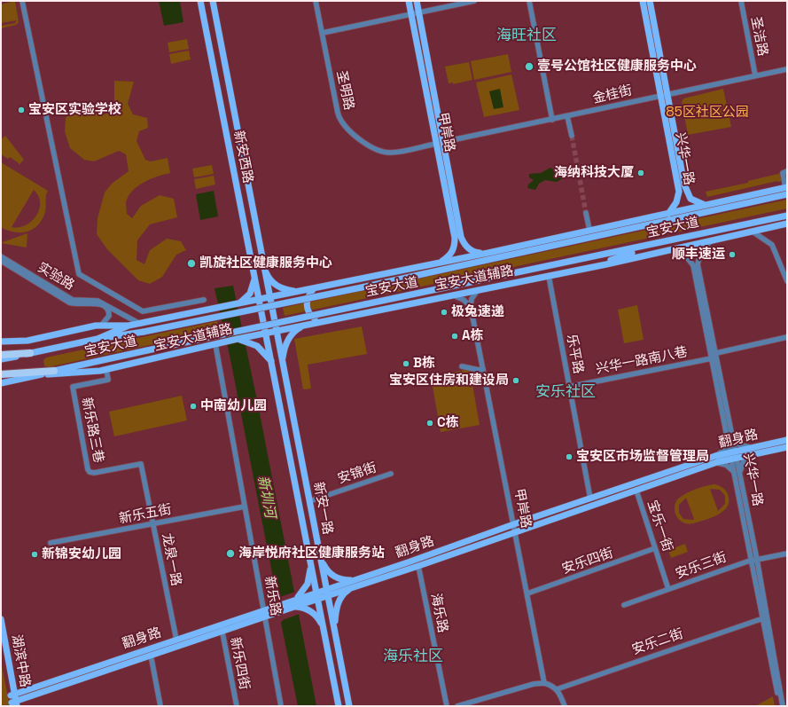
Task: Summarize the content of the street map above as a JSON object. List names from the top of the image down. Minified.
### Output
{"streets":{"main road":["甲岸路","新安西路","兴华一路","宝安大道","宝安大道辅路","翻身路","新安一路","湖滨中路"],"street":["圣洁路","圣明路","金桂街","实验路","乐平路","兴华一路南八巷","新乐路三巷","安锦街","新乐五街","宝乐一街","龙泉一路","安乐四街","安乐三街","新乐路","海乐路","安乐二街","新乐四街"]},"crossings":[["圣洁路","金桂街"],["圣明路","金桂街"],["圣明路","甲岸路"],["金桂街","甲岸路"],["金桂街","兴华一路"],["甲岸路","宝安大道辅路"],["甲岸路","翻身路"],["甲岸路","安乐四街"],["新安西路","宝安大道辅路"],["新安西路","新安一路"],["兴华一路","宝安大道"],["兴华一路","宝安大道辅路"],["兴华一路","兴华一路南八巷"],["兴华一路","翻身路"],["兴华一路","安乐三街"],["兴华一路","安乐二街"],["宝安大道","宝安大道辅路"],["实验路","宝安大道辅路"],["宝安大道辅路","乐平路"],["宝安大道辅路","新乐路三巷"],["宝安大道辅路","新安一路"],["宝安大道辅路","新乐路"],["乐平路","兴华一路南八巷"],["乐平路","翻身路"],["新乐路三巷","龙泉一路"],["翻身路","新安一路"],["翻身路","宝乐一街"],["翻身路","龙泉一路"],["翻身路","新乐路"],["翻身路","海乐路"],["翻身路","湖滨中路"],["翻身路","新乐四街"],["安锦街","新安一路"],["新乐五街","龙泉一路"],["新乐五街","新乐路"],["宝乐一街","安乐四街"],["宝乐一街","安乐三街"]],"districts":["海旺社区","安乐社区","海乐社区"],"water":["新圳河"],"parks":["85区社区公园"],"places":["壹号公馆社区健康服务中心","宝安区实验学校","海纳科技大厦","顺丰速运","凯旋社区健康服务中心","极兔速递","A栋","B栋","宝安区住房和建设局","中南幼儿园","C栋","宝安区市场监督管理局","海岸悦府社区健康服务站","新锦安幼儿园"]}
